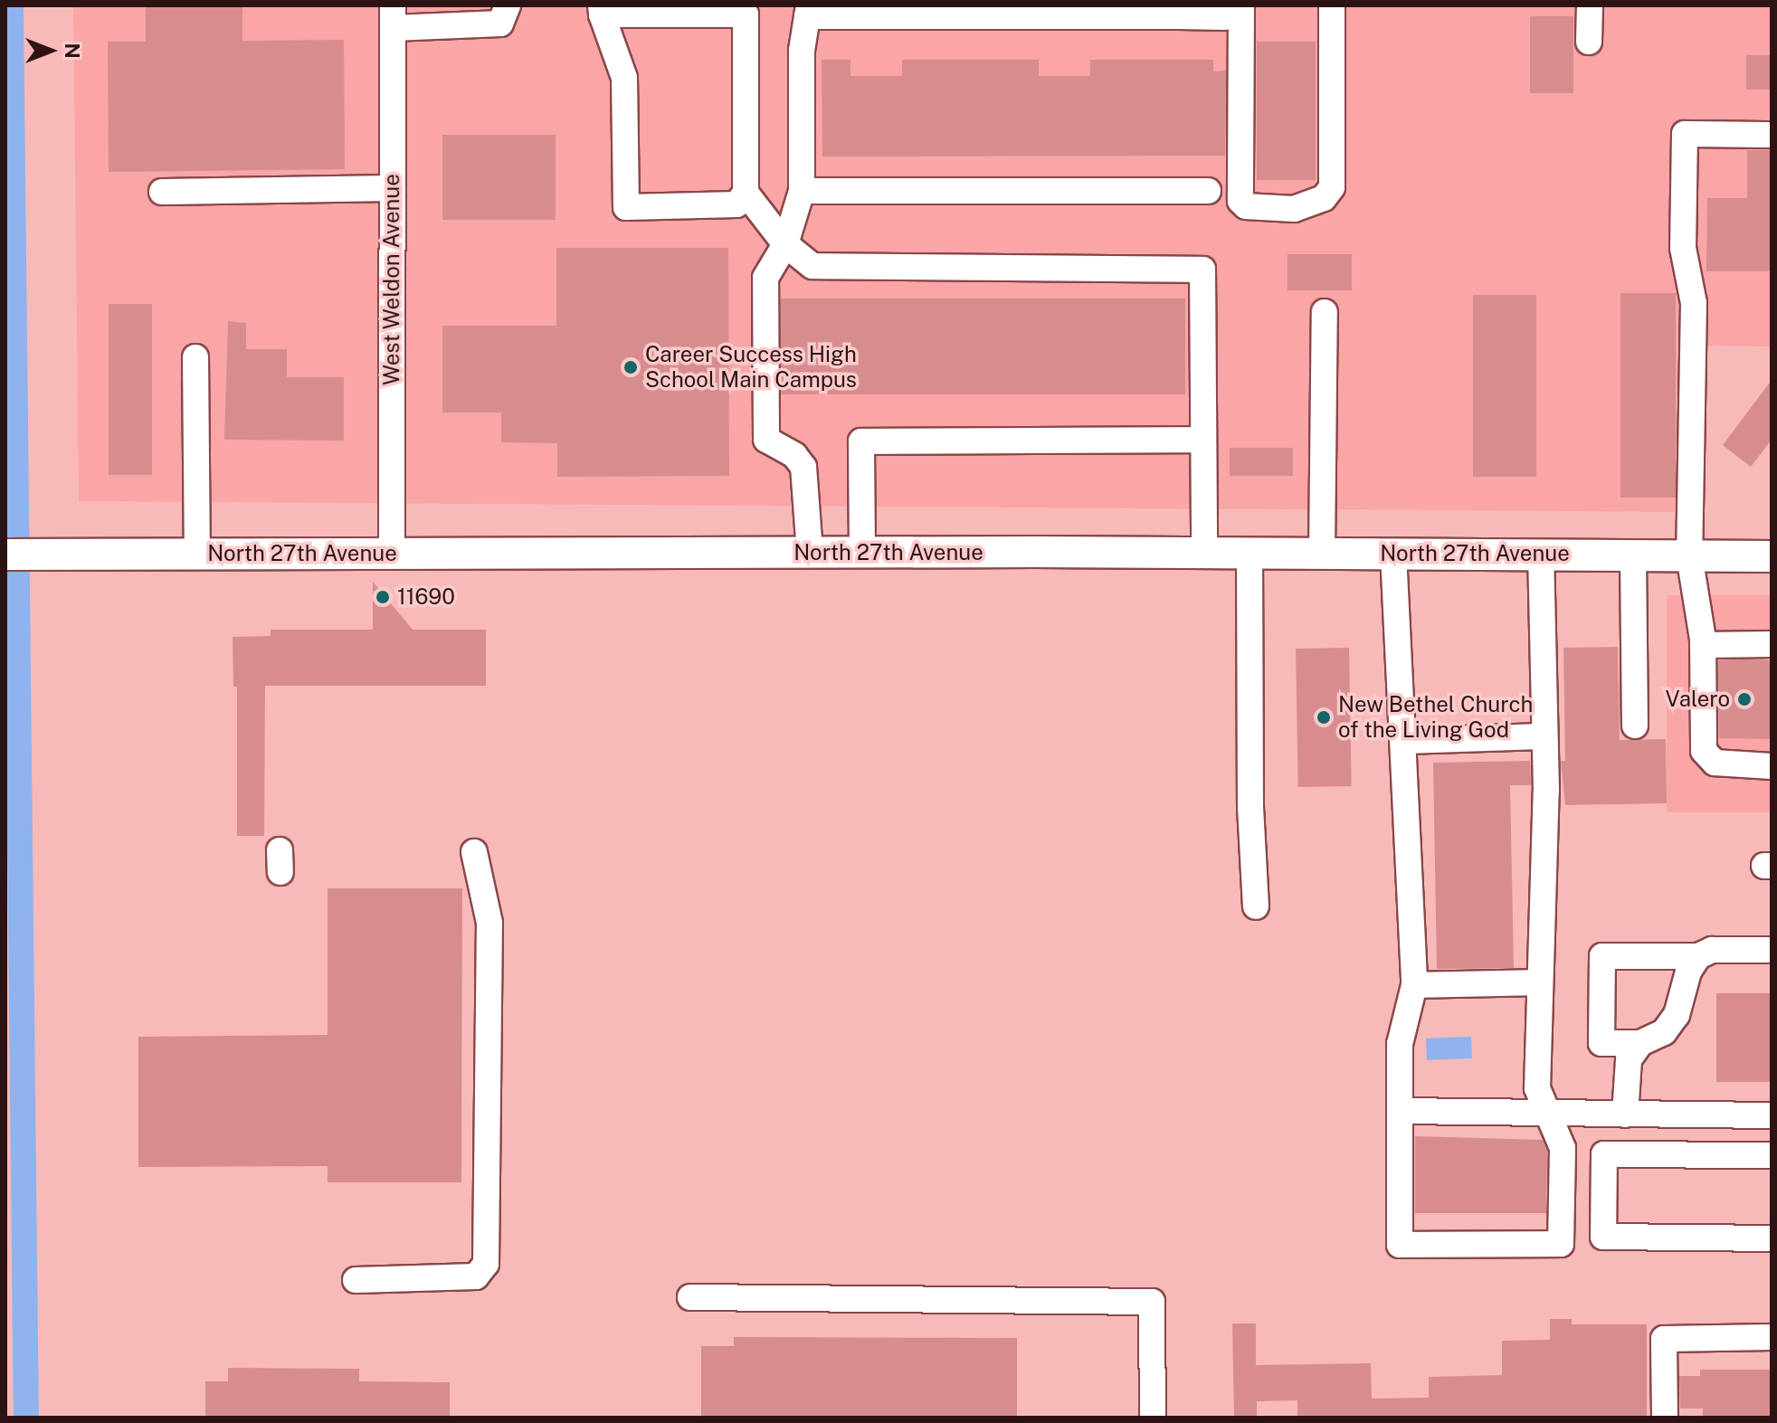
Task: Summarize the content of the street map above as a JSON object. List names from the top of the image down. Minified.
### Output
{"streets":{"main road":["North 27th Avenue"],"street":["West Weldon Avenue"]},"crossings":[["West Weldon Avenue","North 27th Avenue"]],"places":["Career Success High School Main Campus","11690","Valero","New Bethel Church of the Living God"],"north":"right"}
